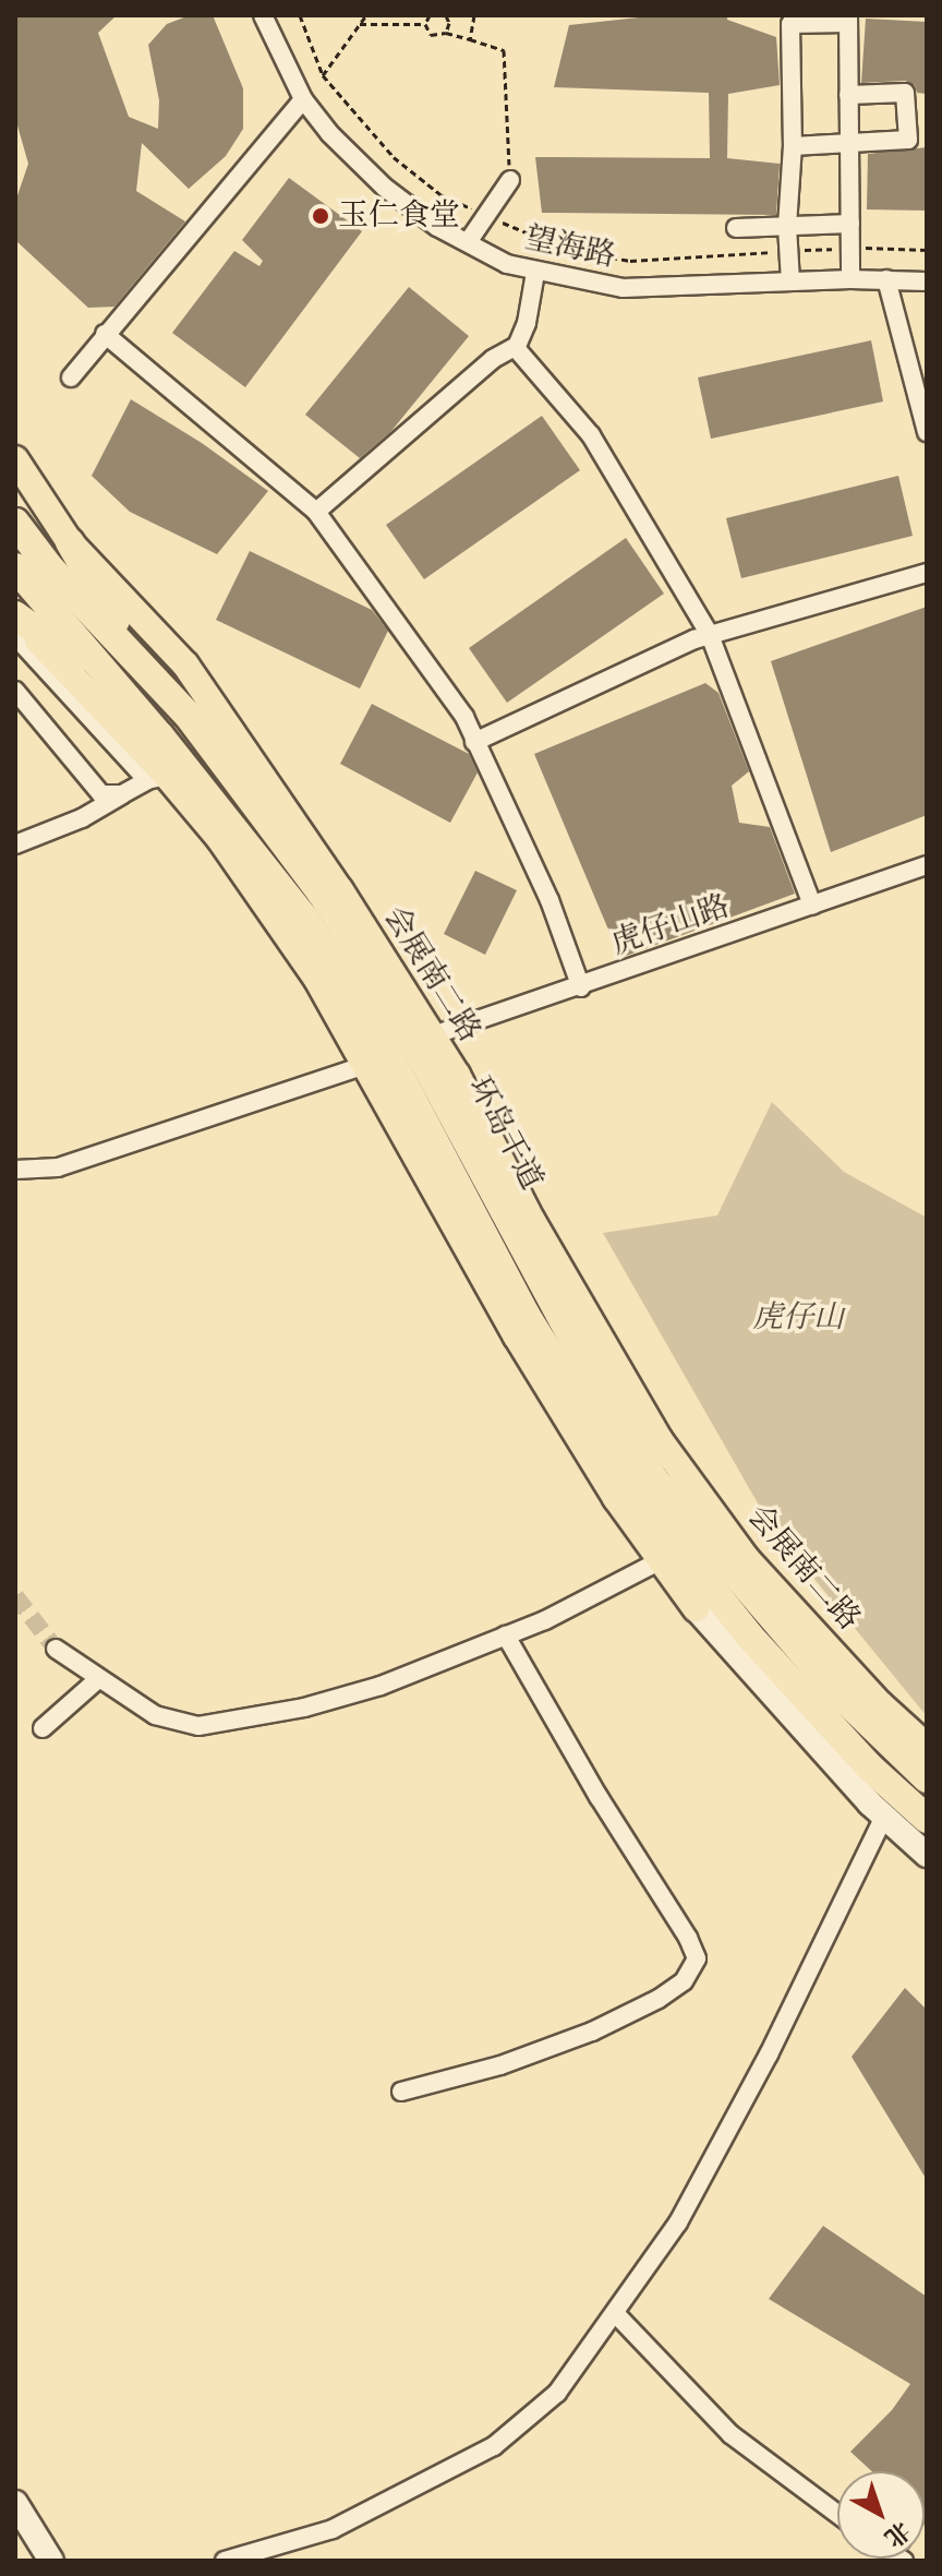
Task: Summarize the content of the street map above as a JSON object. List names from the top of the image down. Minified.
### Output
{"streets":{"highway":["环岛干道"],"main road":["会展南二路"],"street":["望海路","虎仔山路"]},"crossings":[["虎仔山路","会展南二路"]],"parks":["虎仔山"],"places":["玉仁食堂"],"north":"bottom right"}
